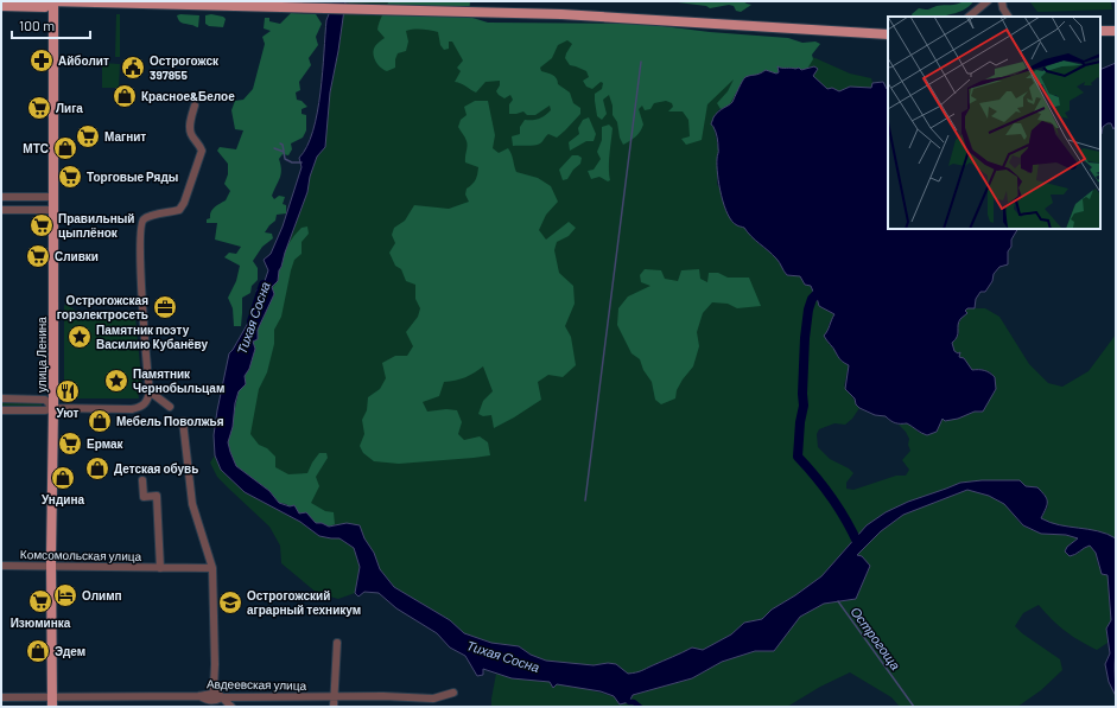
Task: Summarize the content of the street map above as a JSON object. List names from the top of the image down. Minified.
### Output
{"streets":{"main road":["улица Ленина"],"street":["Комсомольская улица","Авдеевская улица"]},"crossings":[["улица Ленина","Комсомольская улица"],["улица Ленина","Авдеевская улица"]],"water":["Тихая Сосна","Острогоща"],"places":{"pharmacy":["Айболит"],"public building":["Острогожск 397855"],"shop":["Красное&Белое","МТС","Мебель Поволжья","Детская обувь","Ундина","Эдем"],"supermarket":["Лига","Магнит","Торговые Ряды","Правильный цыплёнок","Сливки","Ермак","Изюминка"],"office":["Острогожская горэлектросеть"],"place":["Памятник поэту Василию Кубанёву","Памятник Чернобыльцам"],"restaurant":["Уют"],"hotel":["Олимп"],"school or university":["Острогожский аграрный техникум"]},"scale_bar":"100 m"}
